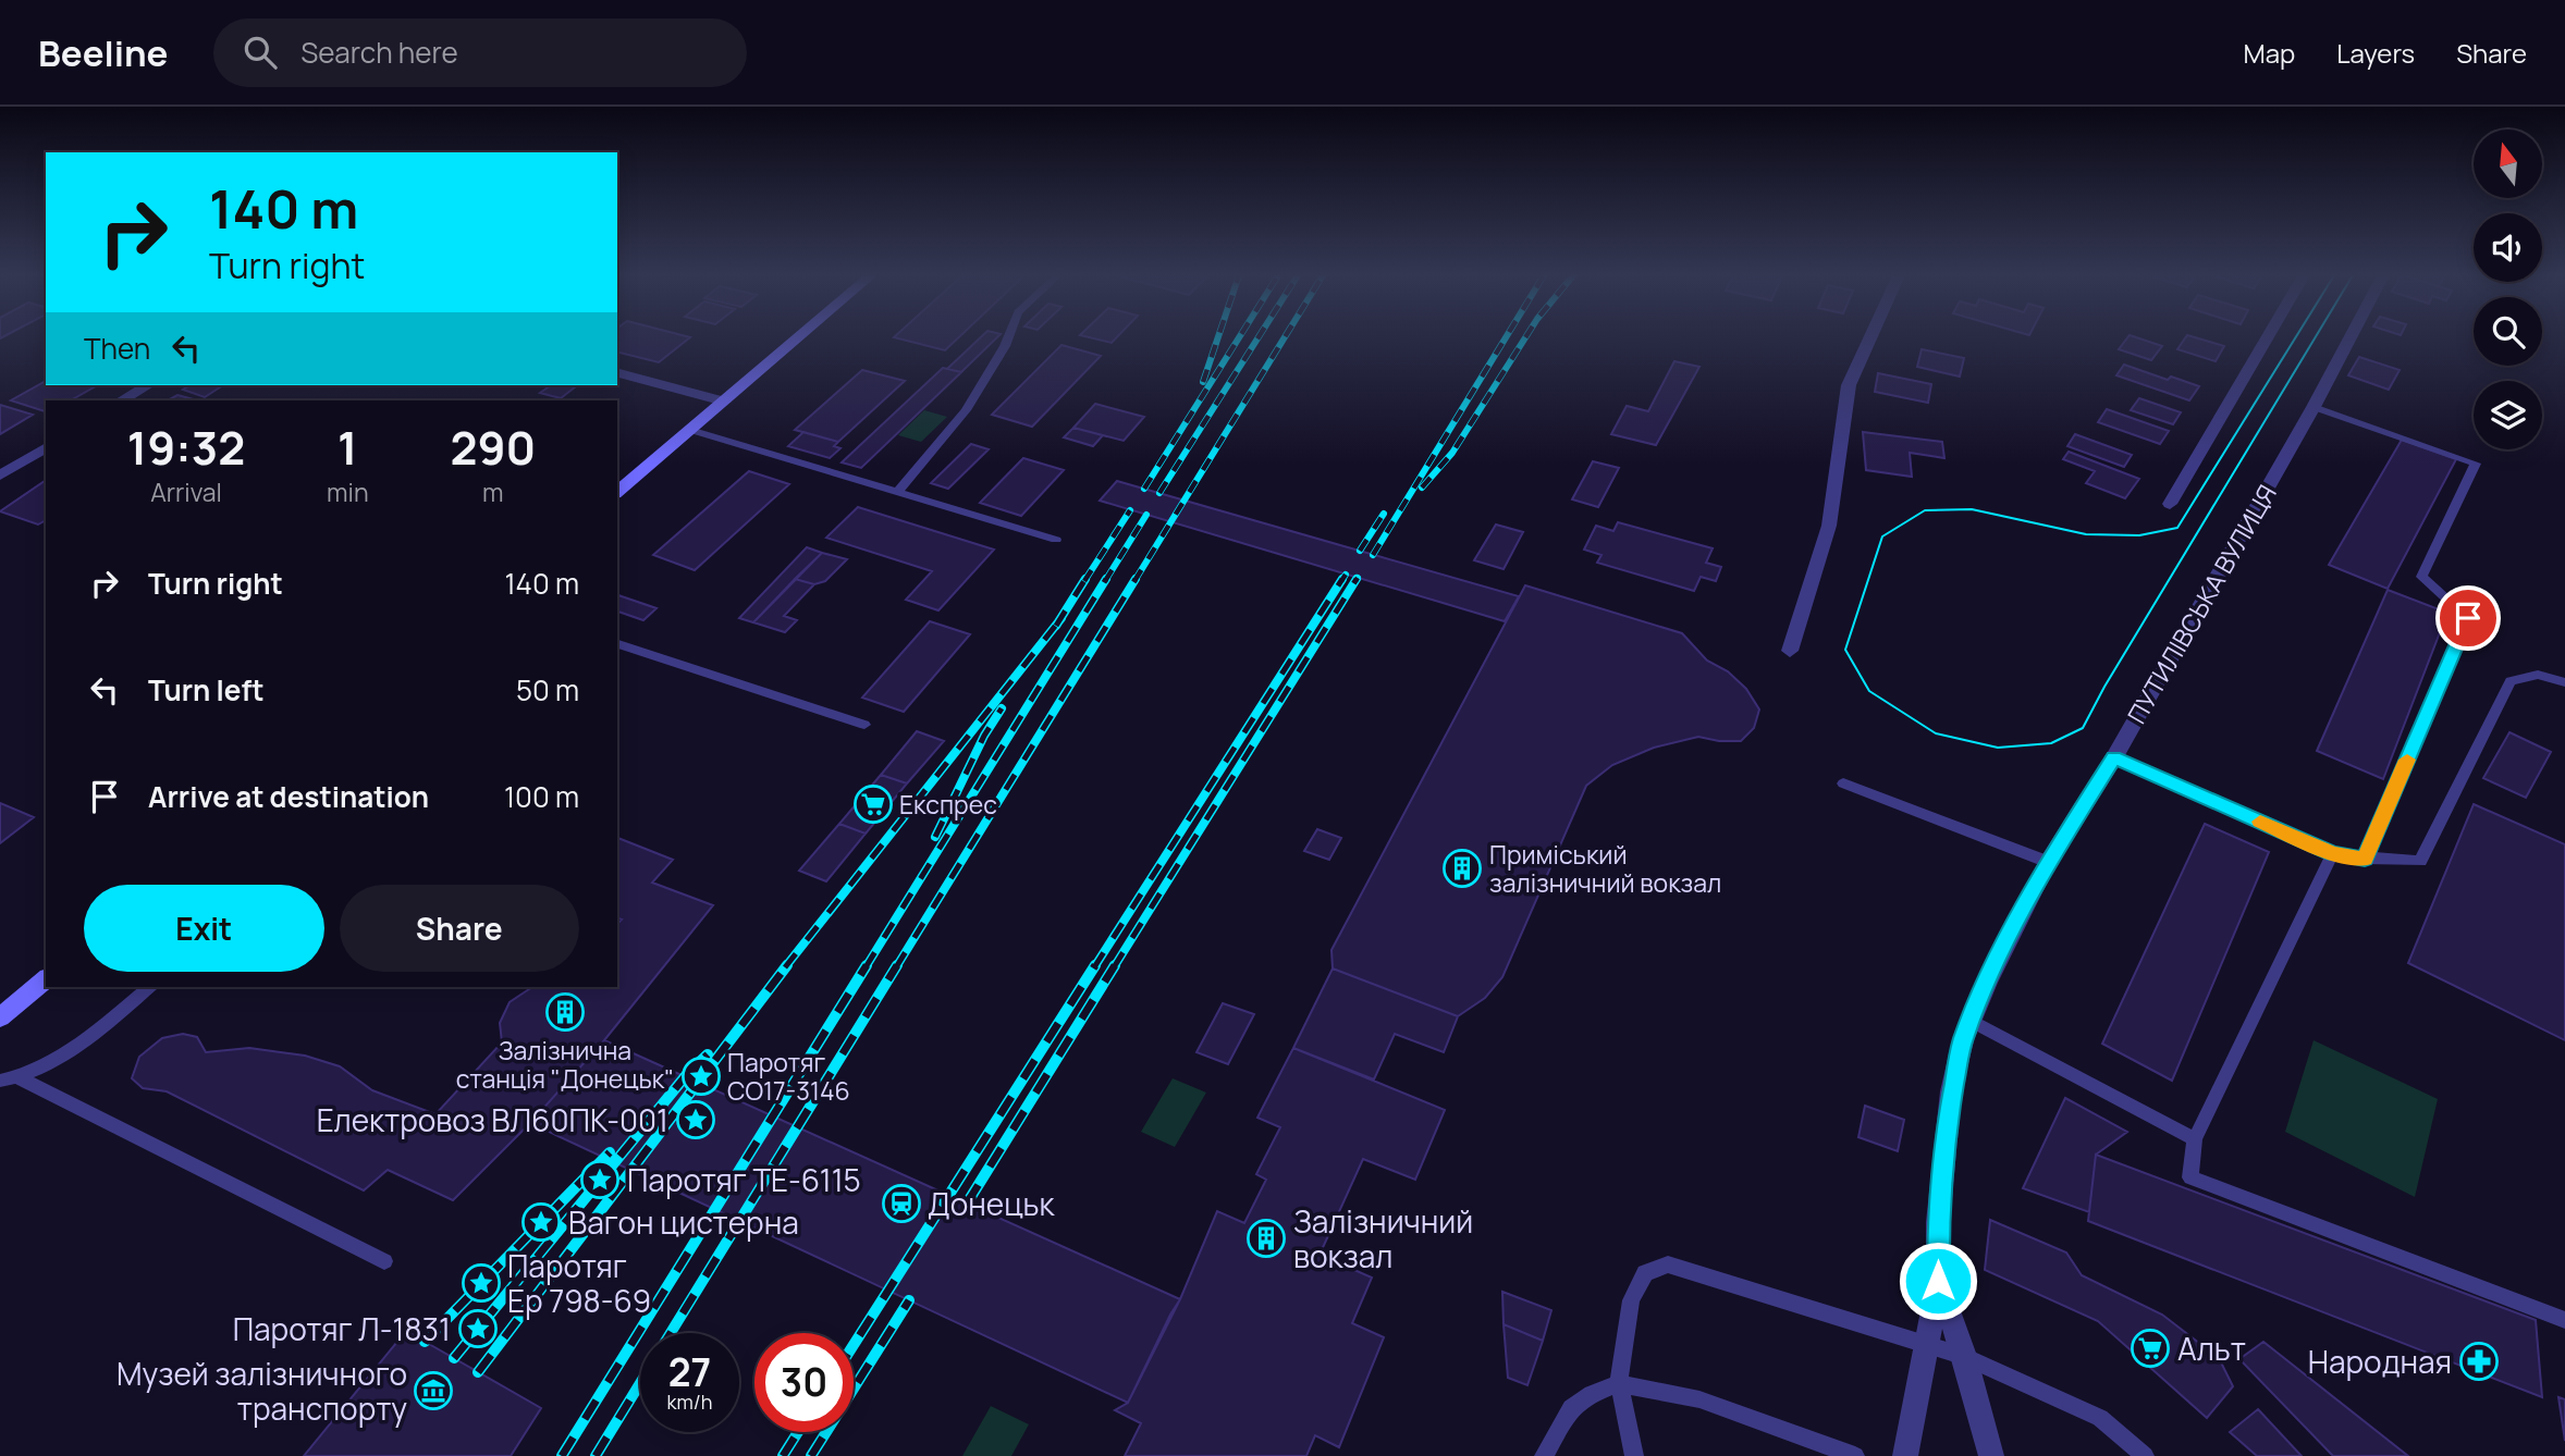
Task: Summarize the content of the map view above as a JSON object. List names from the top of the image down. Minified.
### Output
{"streets":{"street":["ПУТИЛІВСЬКА ВУЛИЦЯ"]},"places":{"supermarket":["Експрес","Альт"],"building":["Приміський залізничний вокзал","Залізнична станція \"Донецьк\"","Залізничний вокзал"],"place":["Паротяг СО17-3146","Електровоз ВЛ60ПК-001","Паротяг ТЕ-6115","Вагон цистерна","Паротяг Ер 798-69","Паротяг Л-1831"],"station":["Донецьк"],"pharmacy":["Народная"],"museum":["Музей залізничного транспорту"]},"north":"top","page":{"header":"Beeline","search":"Search here","nav":["Map","Layers","Share"],"turn":["140 m","Turn right"],"then":"Then","eta":["19:32","Arrival","1","min","290","m"],"list":[{"name":"Turn right","value":"140 m"},{"name":"Turn left","value":"50 m"},{"name":"Arrive at destination","value":"100 m"}],"buttons":["Exit","Share"],"speed":"27 km/h","limit":"30"}}
